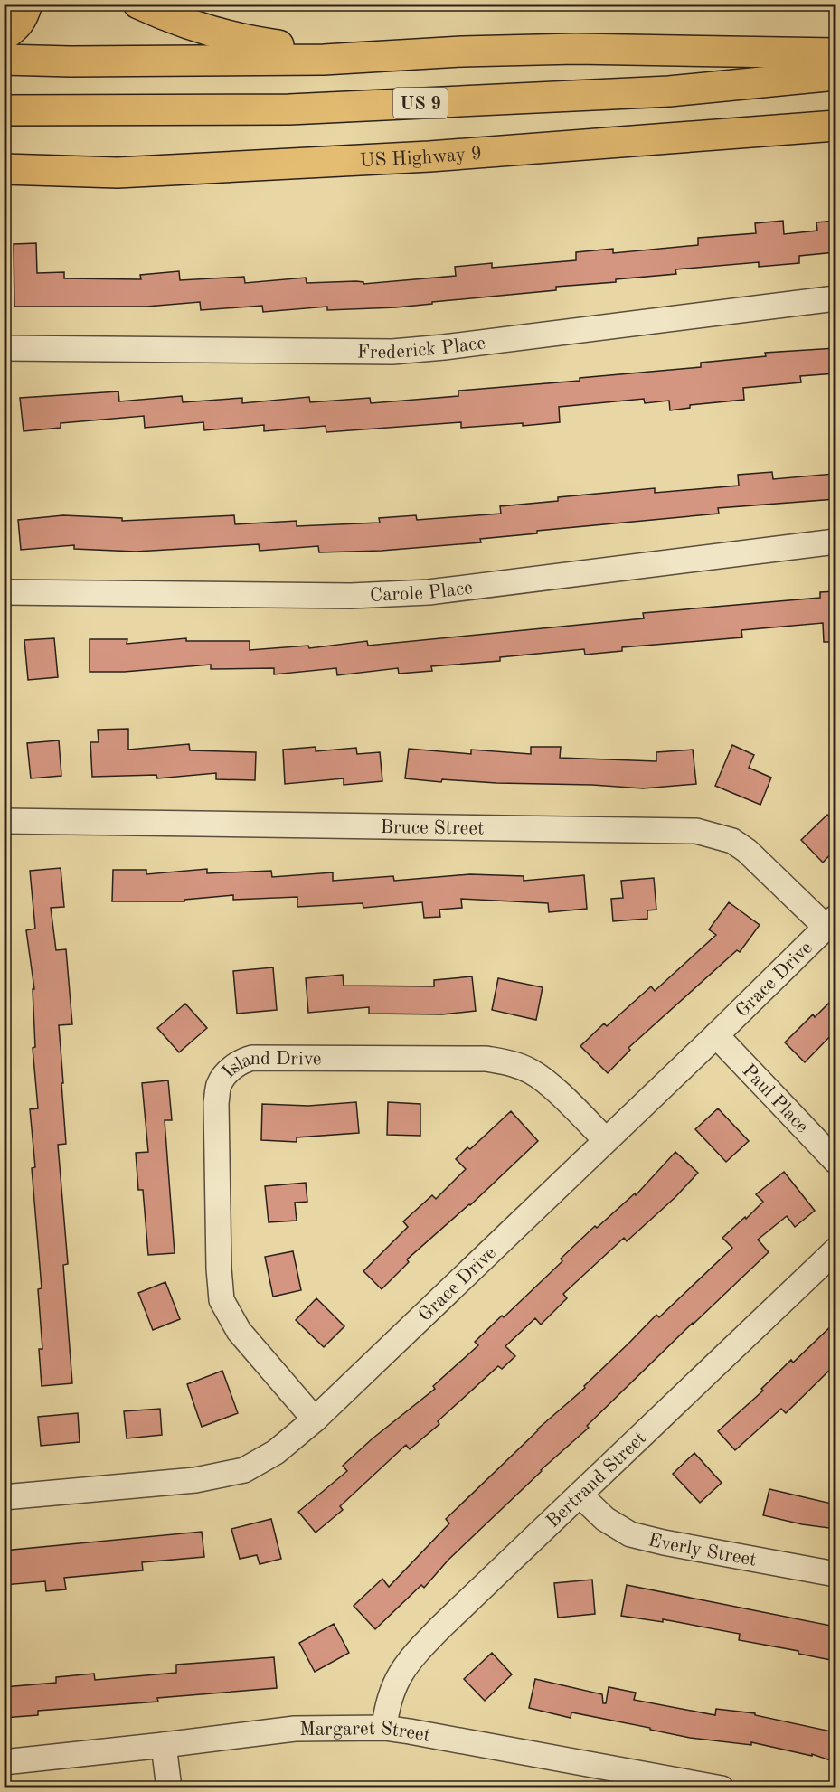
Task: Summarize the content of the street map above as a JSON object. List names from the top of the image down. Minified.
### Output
{"streets":{"highway":["US 9","US Highway 9"],"street":["Frederick Place","Carole Place","Bruce Street","Grace Drive","Island Drive","Paul Place","Bertrand Street","Everly Street","Margaret Street"]},"crossings":[["Bruce Street","Grace Drive"],["Grace Drive","Island Drive"],["Grace Drive","Paul Place"],["Bertrand Street","Everly Street"],["Bertrand Street","Margaret Street"]]}
